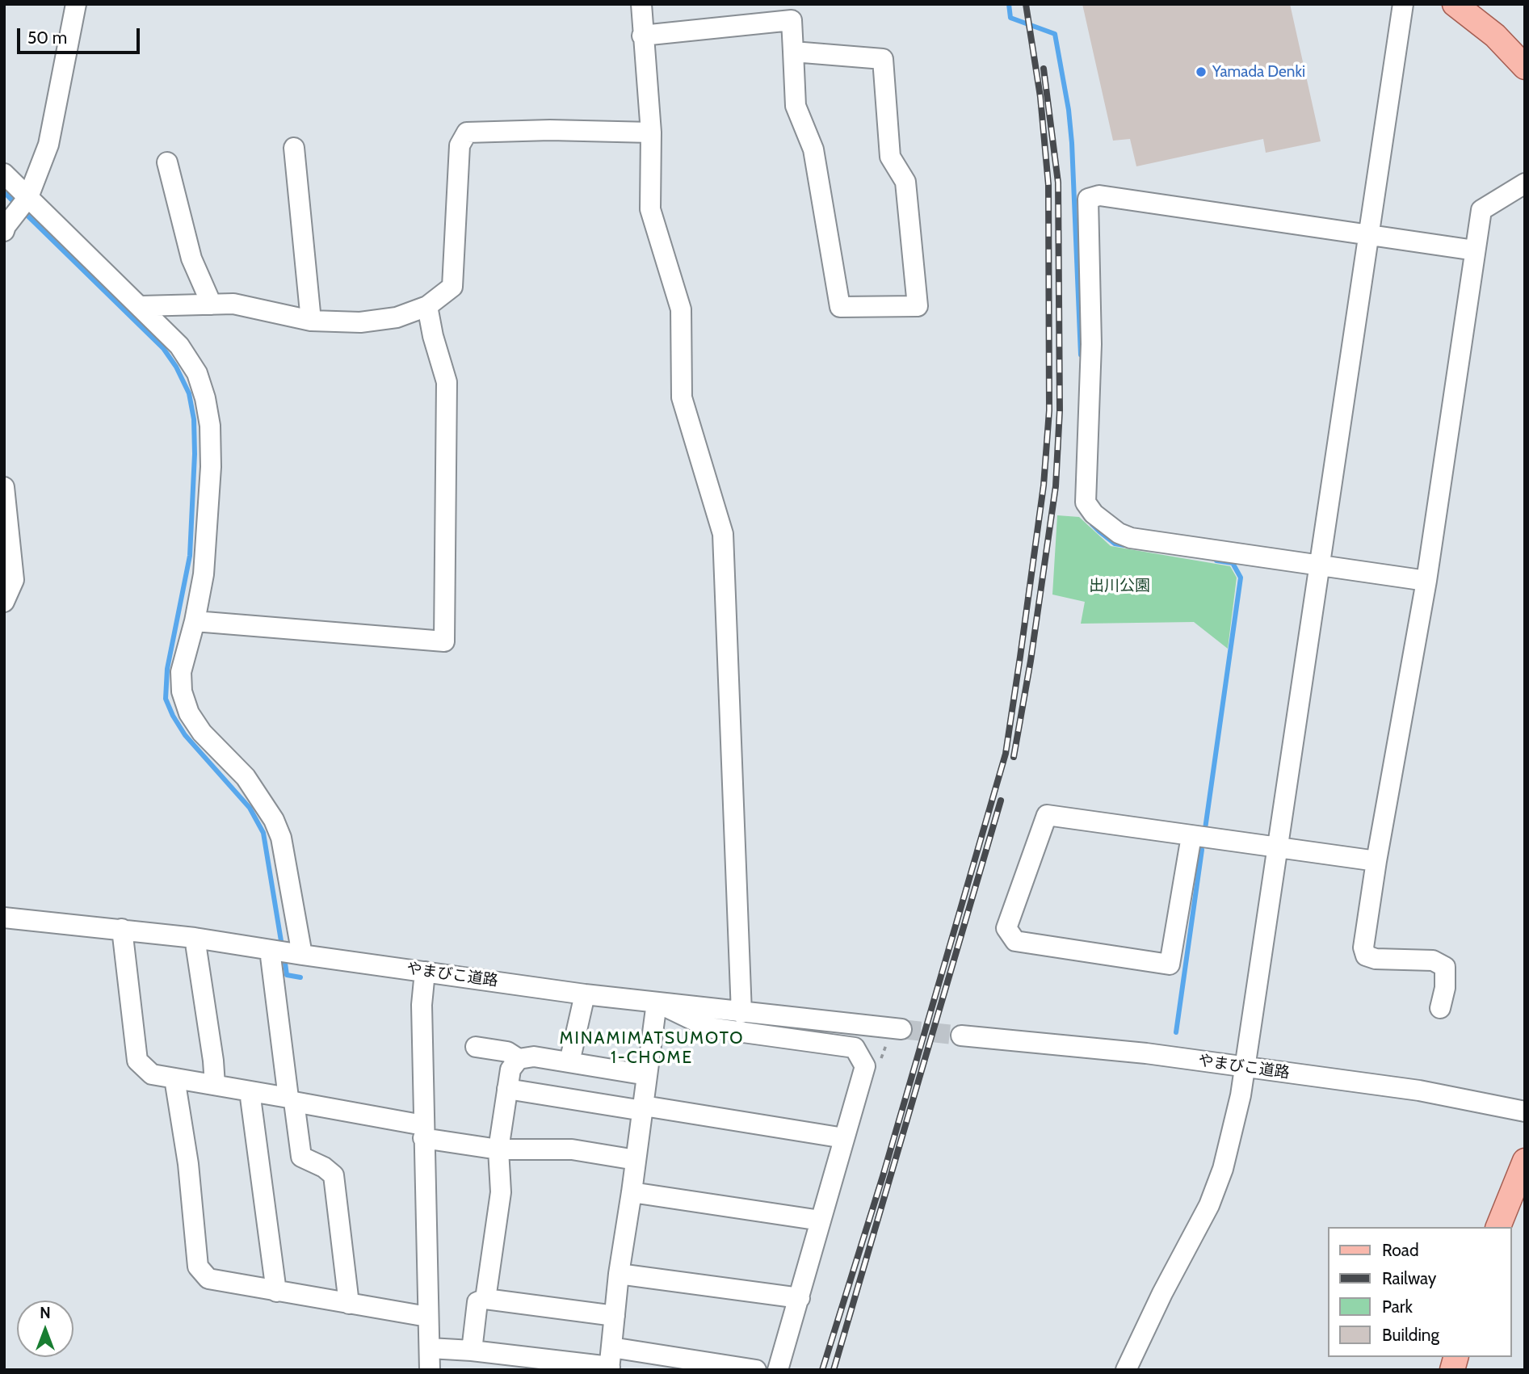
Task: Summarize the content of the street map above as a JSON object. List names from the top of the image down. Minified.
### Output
{"streets":{"street":["やまびこ道路"]},"districts":["MINAMIMATSUMOTO 1-CHOME"],"parks":["出川公園"],"places":["Yamada Denki"],"legend":["Road","Railway","Park","Building"],"scale_bar":"50 m","north":"top"}
